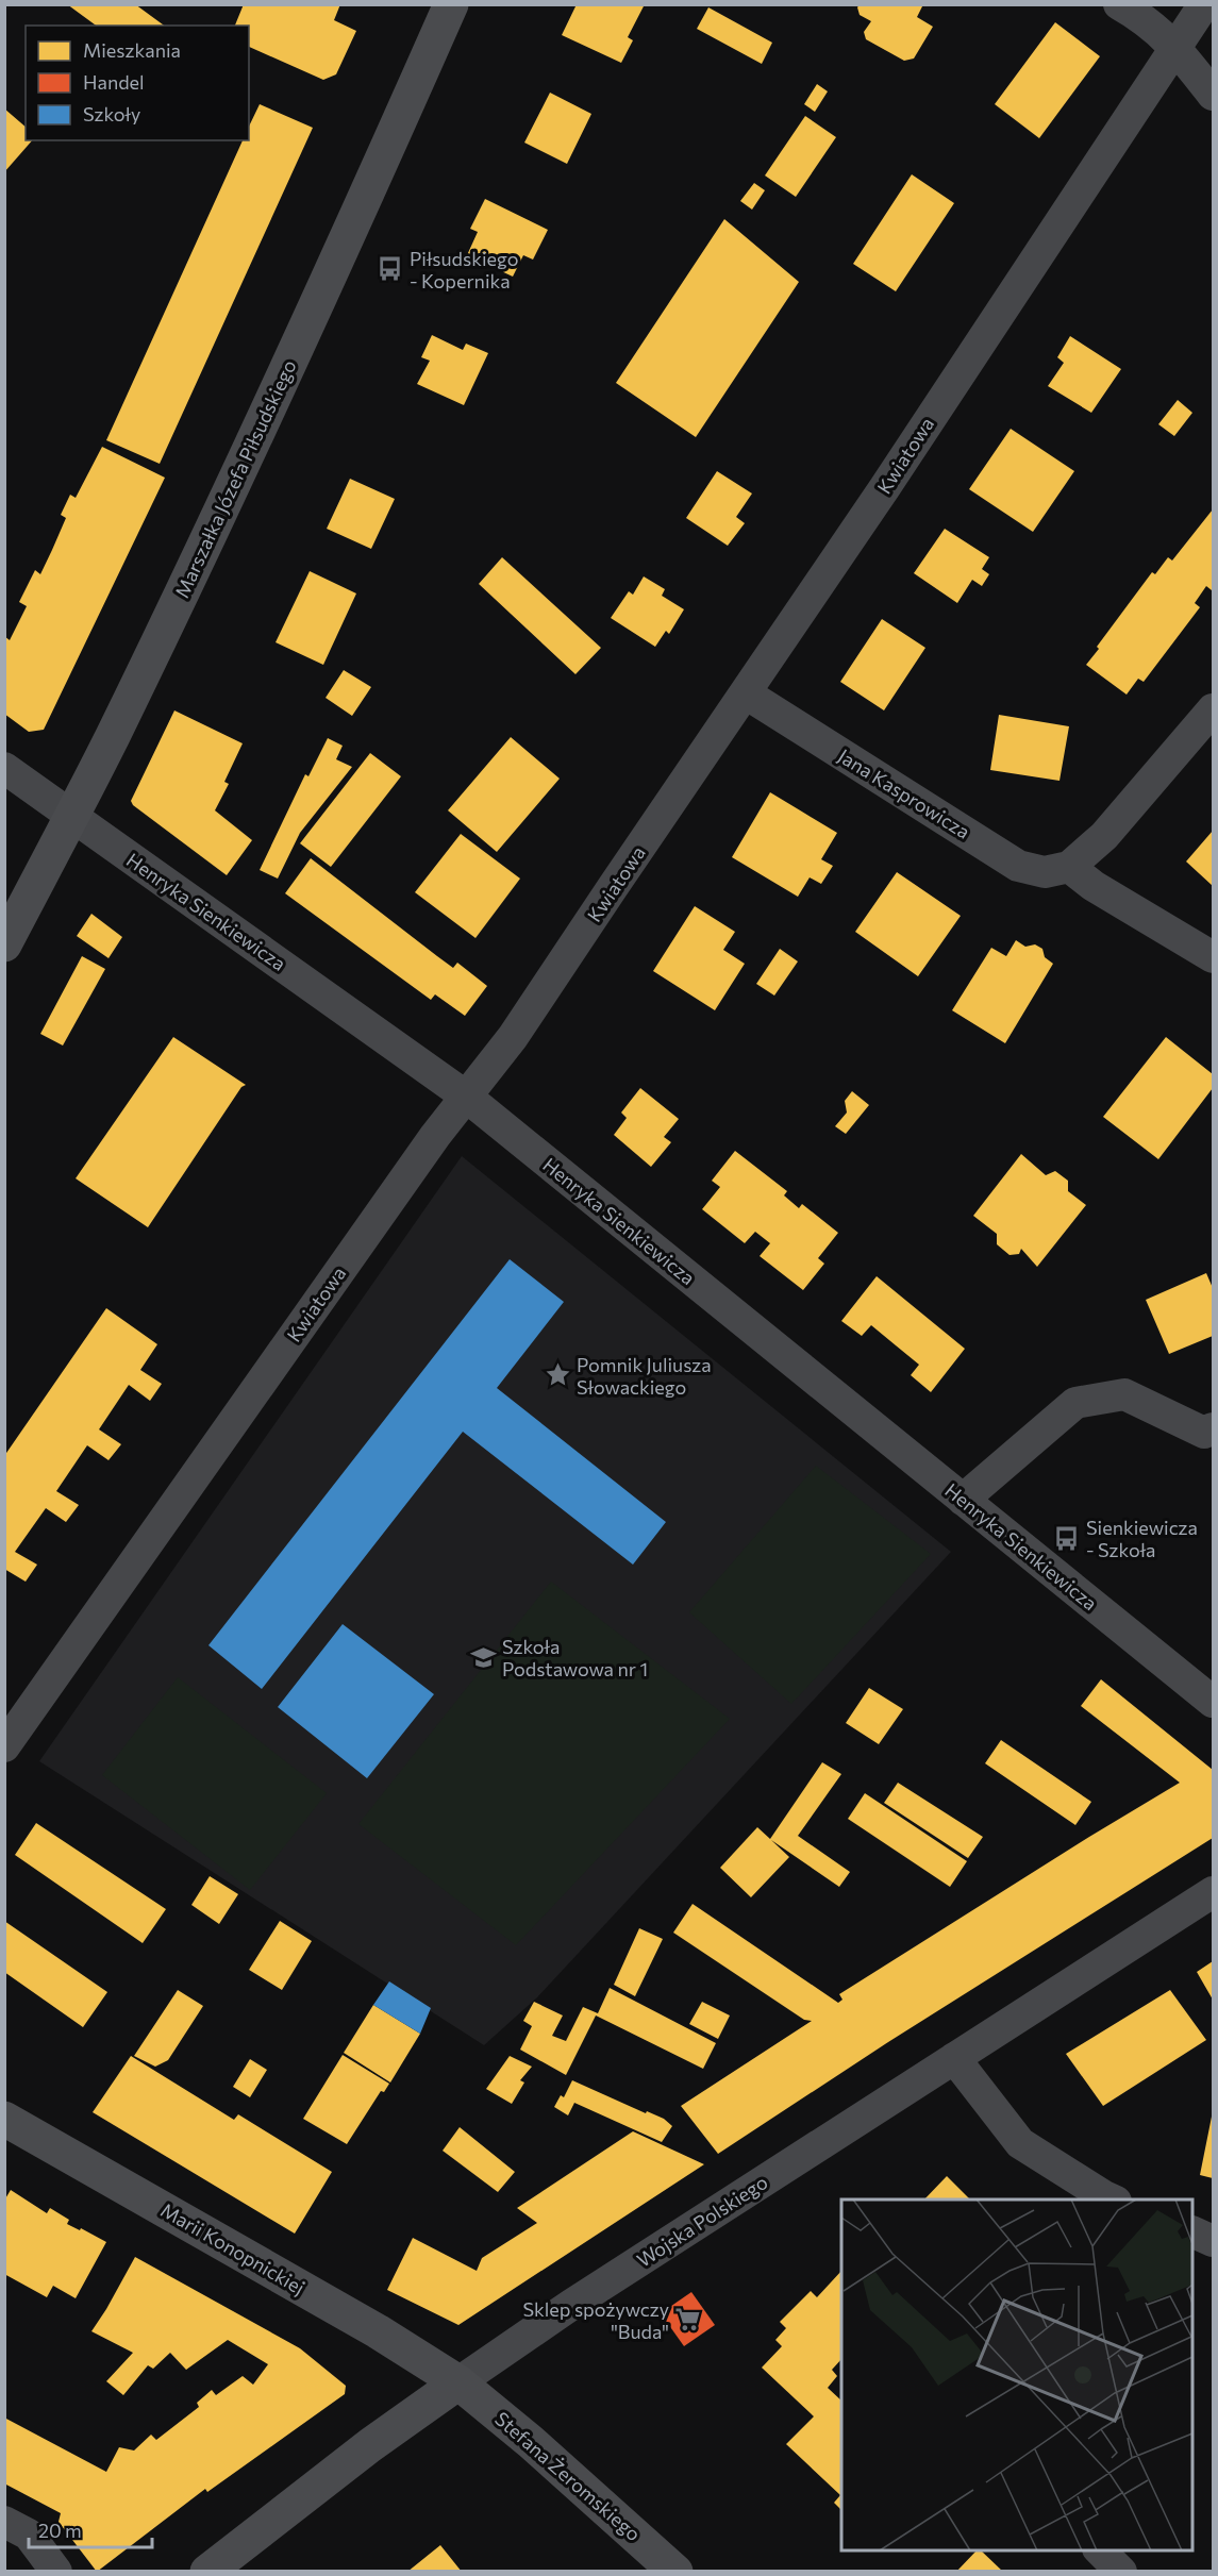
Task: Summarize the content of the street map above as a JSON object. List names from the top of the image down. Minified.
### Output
{"streets":{"street":["Kwiatowa","Marszałka Józefa Piłsudskiego","Jana Kasprowicza","Henryka Sienkiewicza","Wojska Polskiego","Marii Konopnickiej","Stefana Żeromskiego"]},"crossings":[["Kwiatowa","Jana Kasprowicza"],["Kwiatowa","Henryka Sienkiewicza"],["Marszałka Józefa Piłsudskiego","Henryka Sienkiewicza"],["Wojska Polskiego","Marii Konopnickiej"],["Wojska Polskiego","Stefana Żeromskiego"],["Marii Konopnickiej","Stefana Żeromskiego"]],"places":{"bus stop":["Piłsudskiego - Kopernika","Sienkiewicza - Szkoła"],"place":["Pomnik Juliusza Słowackiego"],"school or university":["Szkoła Podstawowa nr 1"],"supermarket":["Sklep spożywczy \"Buda\""]},"legend":["Mieszkania","Handel","Szkoły"],"scale_bar":"20 m"}
